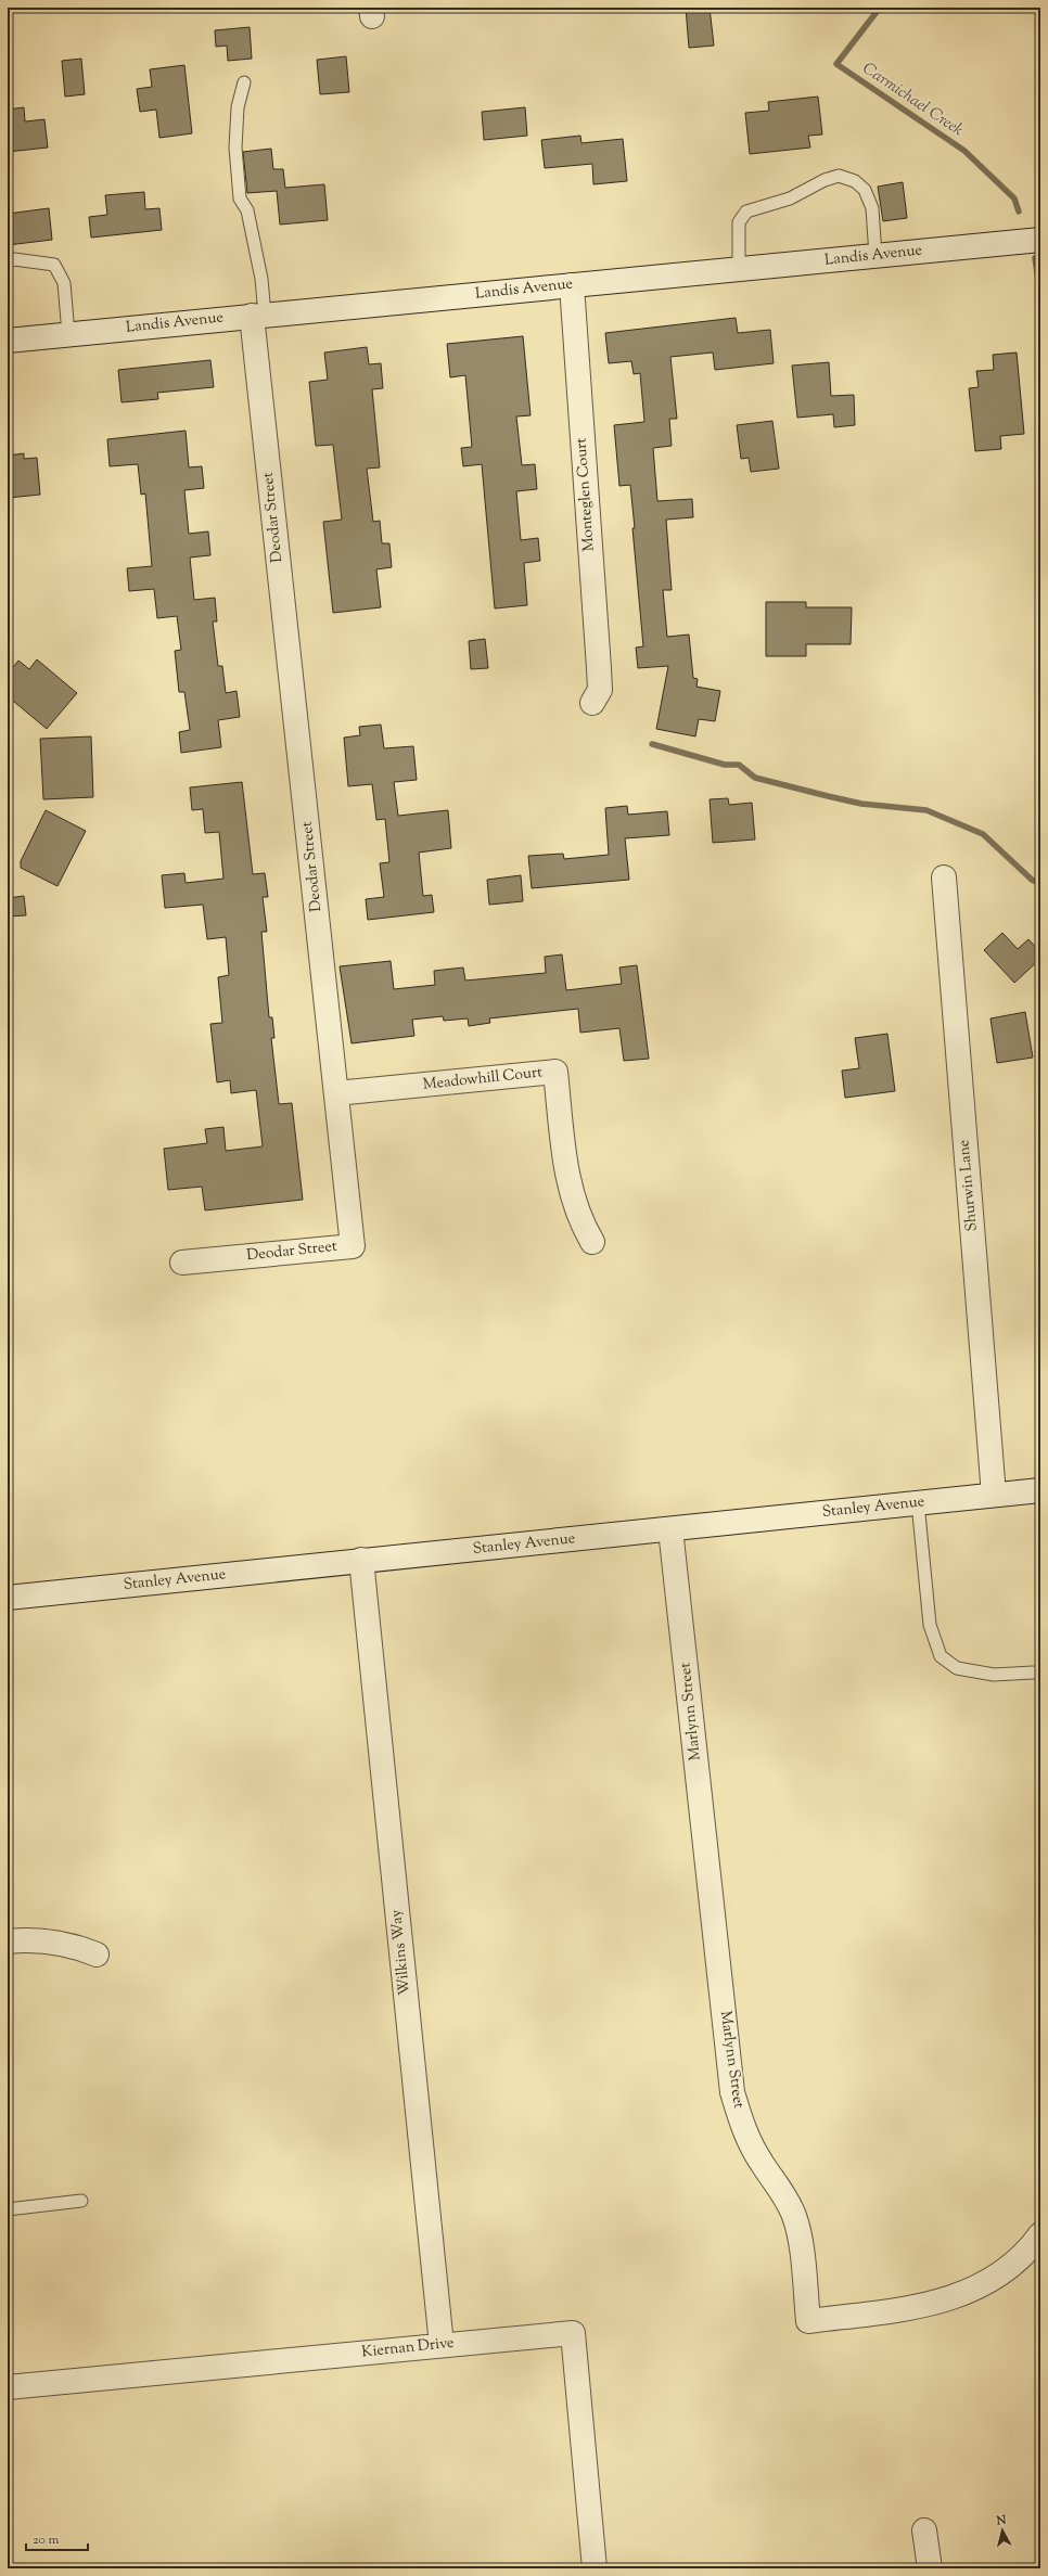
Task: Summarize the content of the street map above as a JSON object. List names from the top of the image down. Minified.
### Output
{"streets":{"street":["Landis Avenue","Monteglen Court","Deodar Street","Meadowhill Court","Shurwin Lane","Stanley Avenue","Marlynn Street","Wilkins Way","Kiernan Drive"]},"crossings":[["Landis Avenue","Monteglen Court"],["Landis Avenue","Deodar Street"],["Deodar Street","Meadowhill Court"],["Shurwin Lane","Stanley Avenue"],["Stanley Avenue","Marlynn Street"],["Stanley Avenue","Wilkins Way"],["Wilkins Way","Kiernan Drive"]],"water":["Carmichael Creek"],"scale_bar":"20 m","north":"top"}
